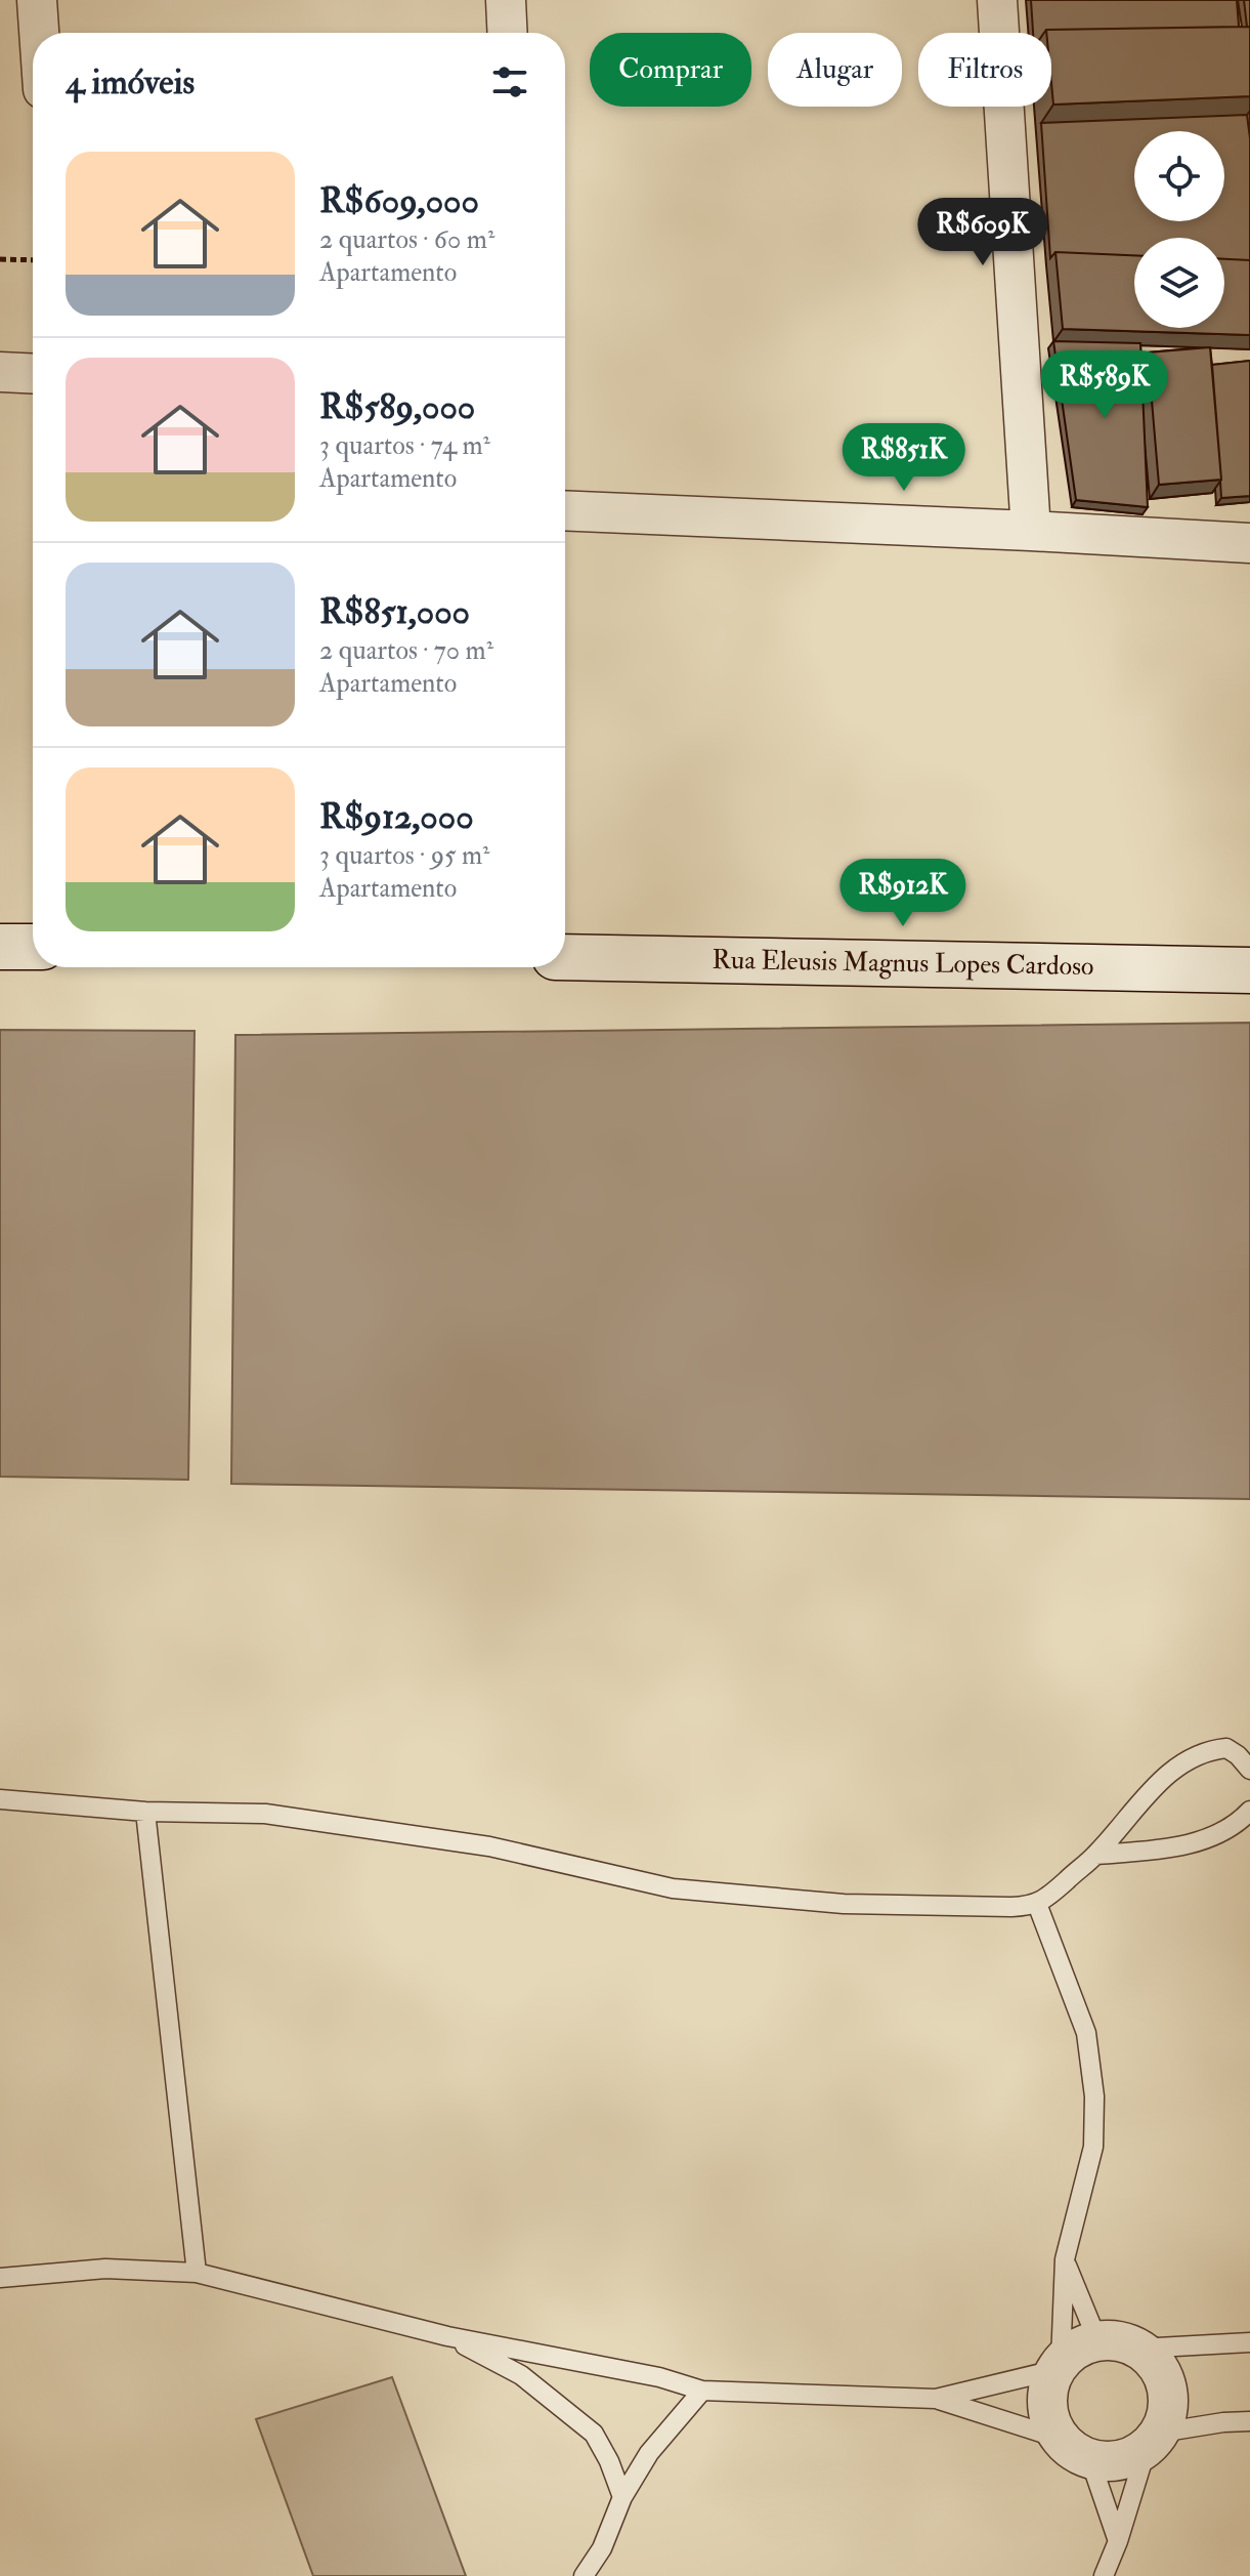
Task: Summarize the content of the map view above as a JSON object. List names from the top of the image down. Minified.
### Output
{"streets":{"main road":["Rua Eleusis Magnus Lopes Cardoso"]},"page":{"chip":["Comprar","Alugar","Filtros"],"heading":"4 imóveis","list":[{"name":"R$609,000","note":"2 quartos · 60 m² · Apartamento"},{"name":"R$589,000","note":"3 quartos · 74 m² · Apartamento"},{"name":"R$851,000","note":"2 quartos · 70 m² · Apartamento"},{"name":"R$912,000","note":"3 quartos · 95 m² · Apartamento"}],"price":["R$609K","R$589K","R$851K","R$912K"]}}
